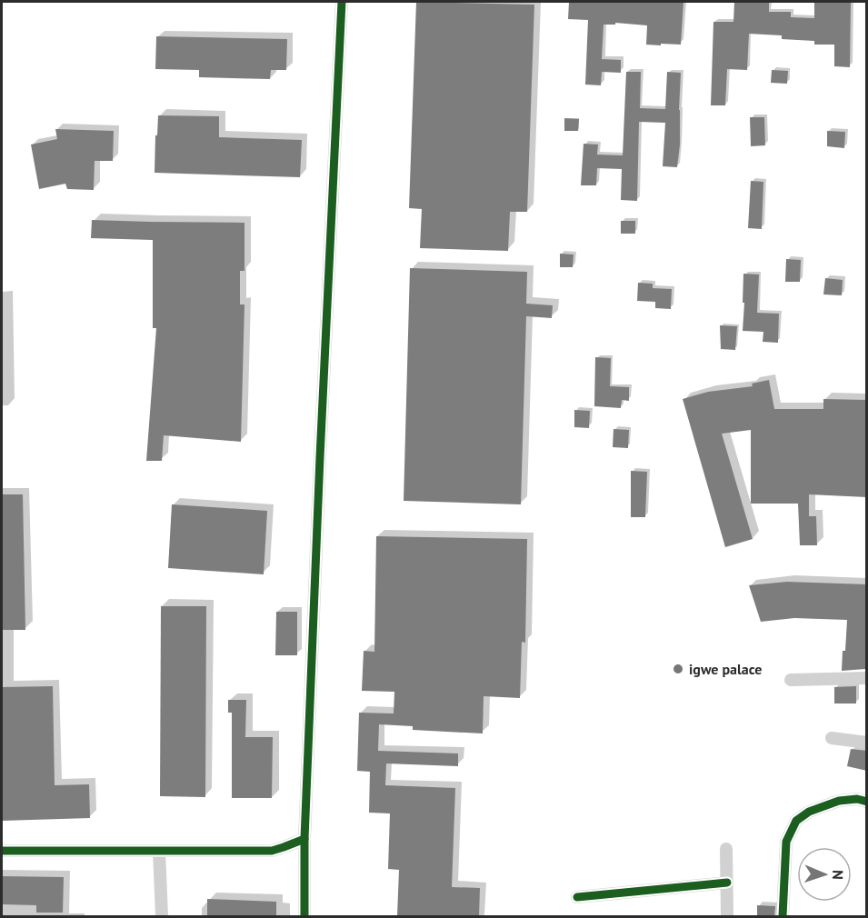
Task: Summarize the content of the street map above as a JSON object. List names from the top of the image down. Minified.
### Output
{"places":["igwe palace"],"north":"right"}
